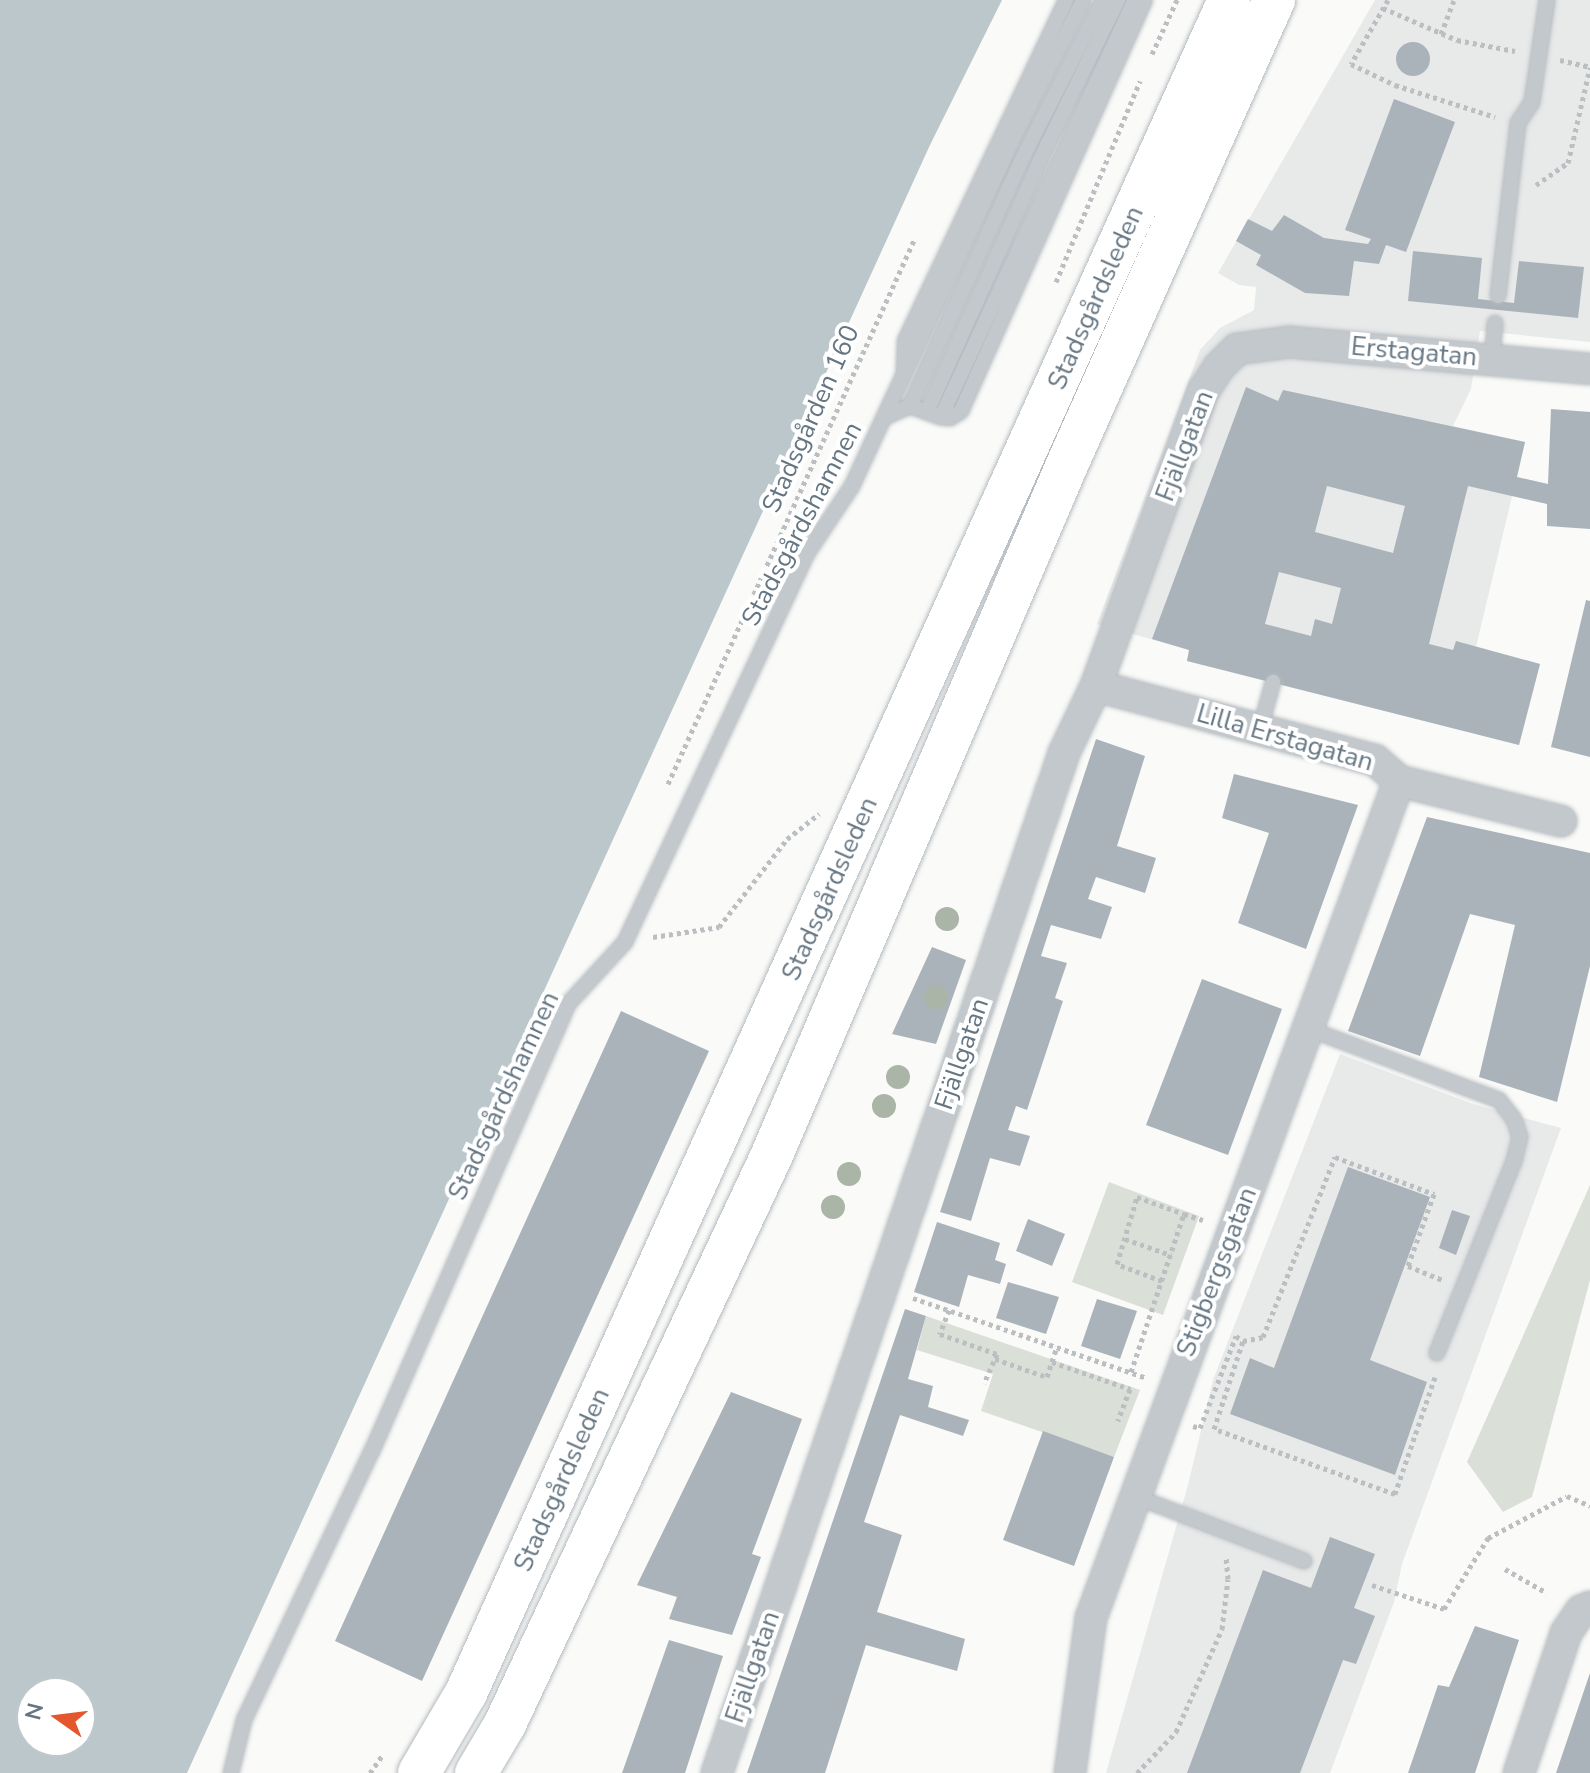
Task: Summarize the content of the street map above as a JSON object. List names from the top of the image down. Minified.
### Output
{"streets":{"main road":["Stadsgårdsleden"],"street":["Erstagatan","Fjällgatan","Lilla Erstagatan","Stigbergsgatan"],"lane":["Stadsgårdshamnen"],"path":["Stadsgården 160"]},"crossings":[["Erstagatan","Fjällgatan"],["Fjällgatan","Lilla Erstagatan"],["Lilla Erstagatan","Stigbergsgatan"]],"north":"left"}
